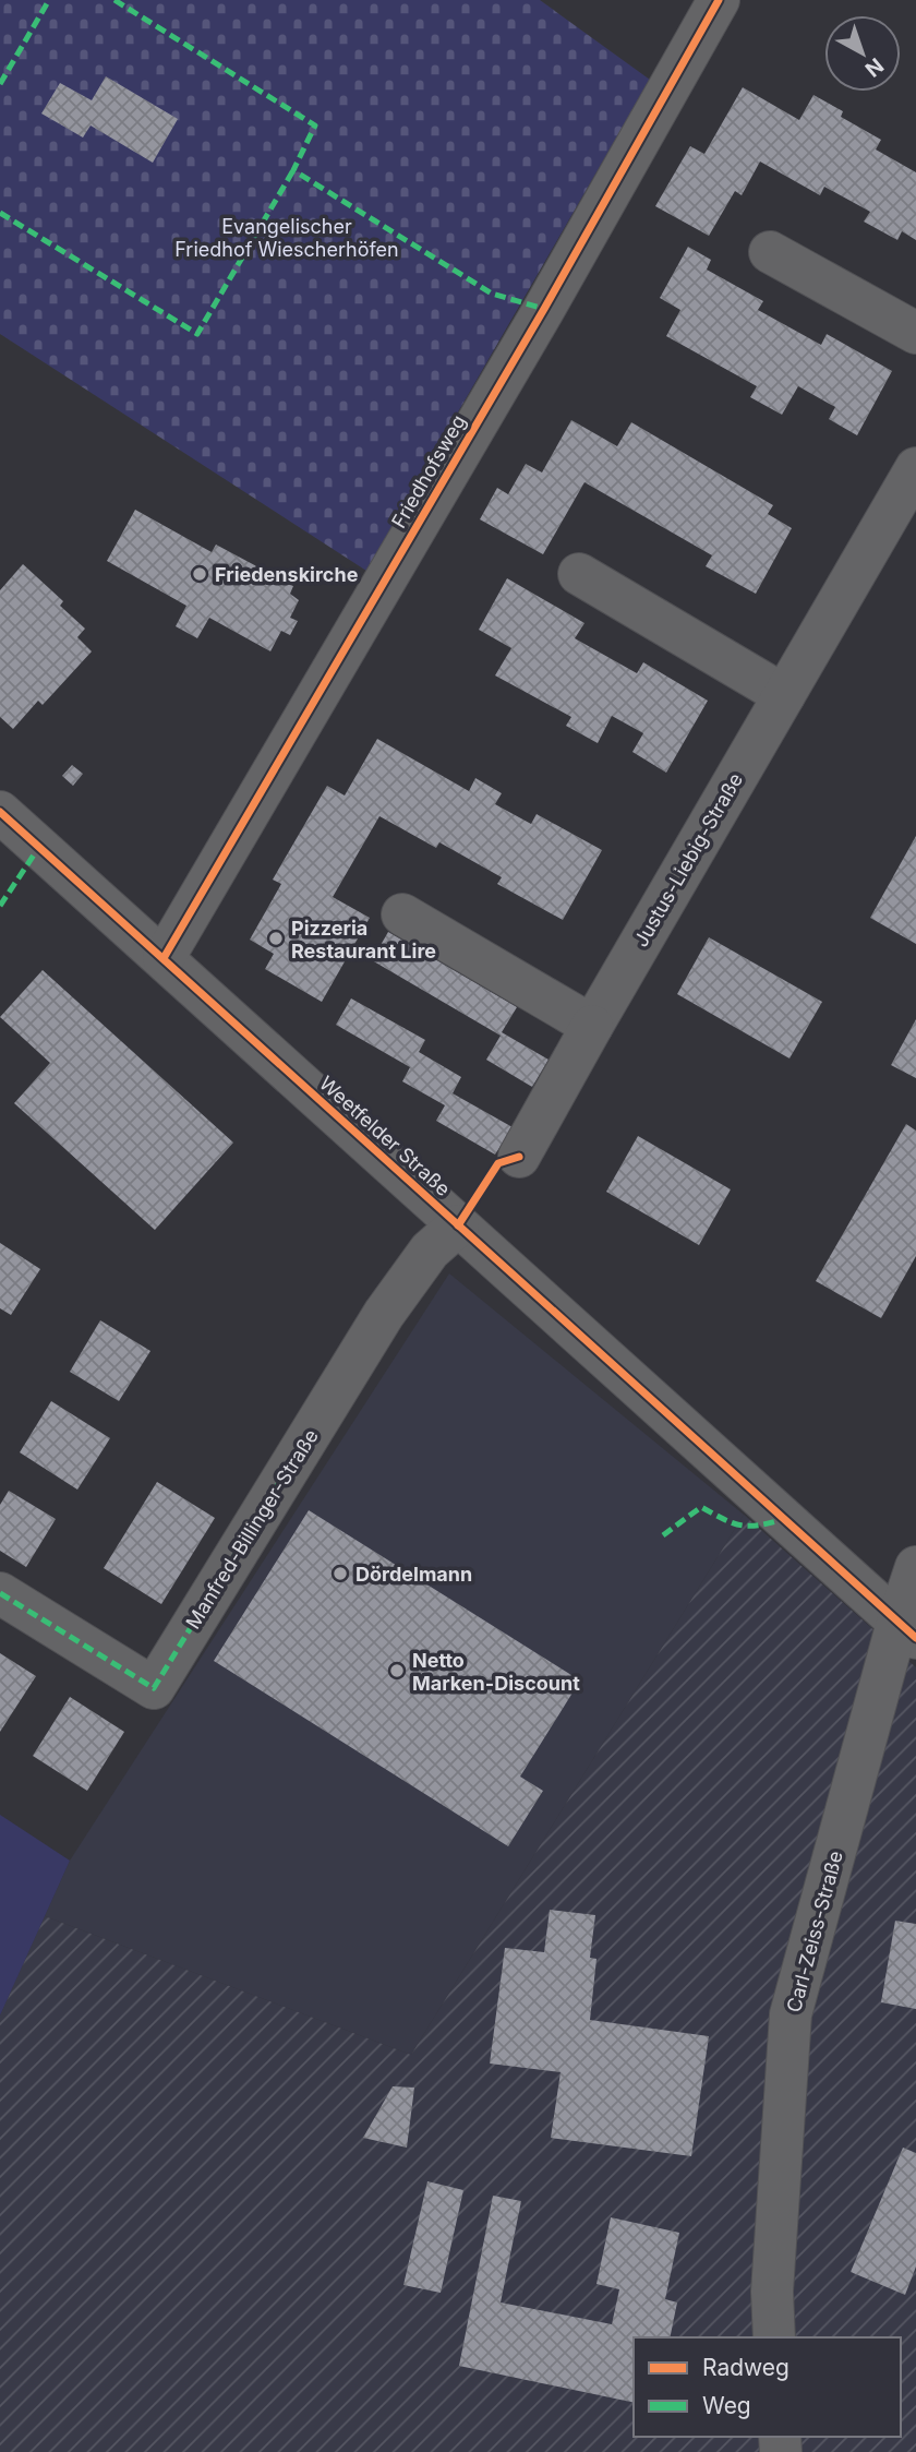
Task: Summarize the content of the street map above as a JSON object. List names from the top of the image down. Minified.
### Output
{"streets":{"street":["Friedhofsweg","Justus-Liebig-Straße","Weetfelder Straße","Manfred-Billinger-Straße","Carl-Zeiss-Straße"]},"crossings":[["Friedhofsweg","Weetfelder Straße"],["Weetfelder Straße","Manfred-Billinger-Straße"],["Weetfelder Straße","Carl-Zeiss-Straße"]],"parks":["Evangelischer Friedhof Wiescherhöfen"],"places":["Friedenskirche","Pizzeria Restaurant Lire","Dördelmann","Netto Marken-Discount"],"legend":["Radweg","Weg"],"north":"bottom right"}
